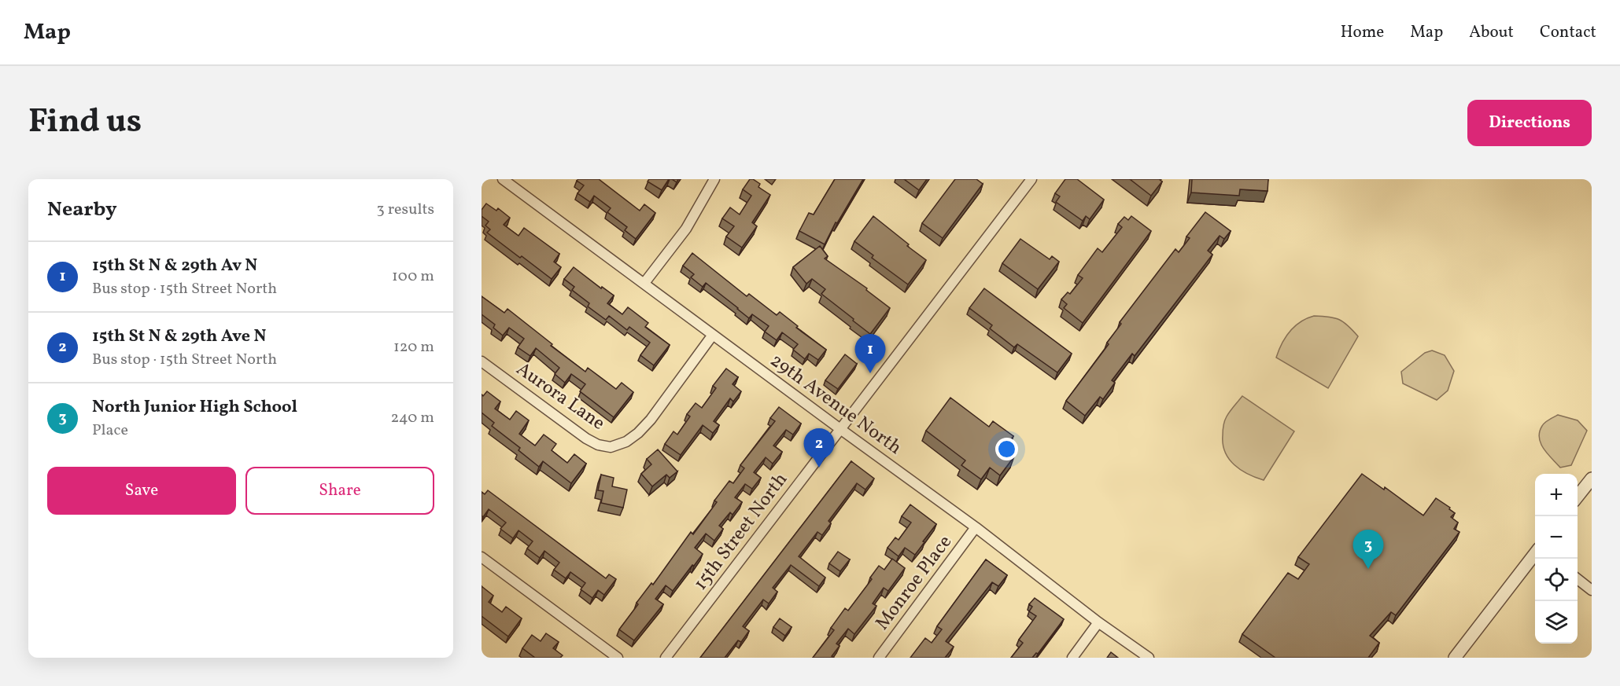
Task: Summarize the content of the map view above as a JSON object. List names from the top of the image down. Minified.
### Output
{"streets":{"street":["Aurora Lane","29th Avenue North","15th Street North","Monroe Place"]},"crossings":[["Aurora Lane","29th Avenue North"],["29th Avenue North","15th Street North"],["29th Avenue North","Monroe Place"]],"page":{"header":"Map","nav":["Home","Map","About","Contact"],"title":"Find us","buttons":["Directions",["Save","Share"]],"heading":["Nearby","3 results"],"list":[{"mark":"1","name":"15th St N & 29th Av N","note":"Bus stop · 15th Street North","value":"100 m"},{"mark":"2","name":"15th St N & 29th Ave N","note":"Bus stop · 15th Street North","value":"120 m"},{"mark":"3","name":"North Junior High School","note":"Place","value":"240 m"}],"pins":["1","2","3"],"map_buttons":["+","−"]}}
